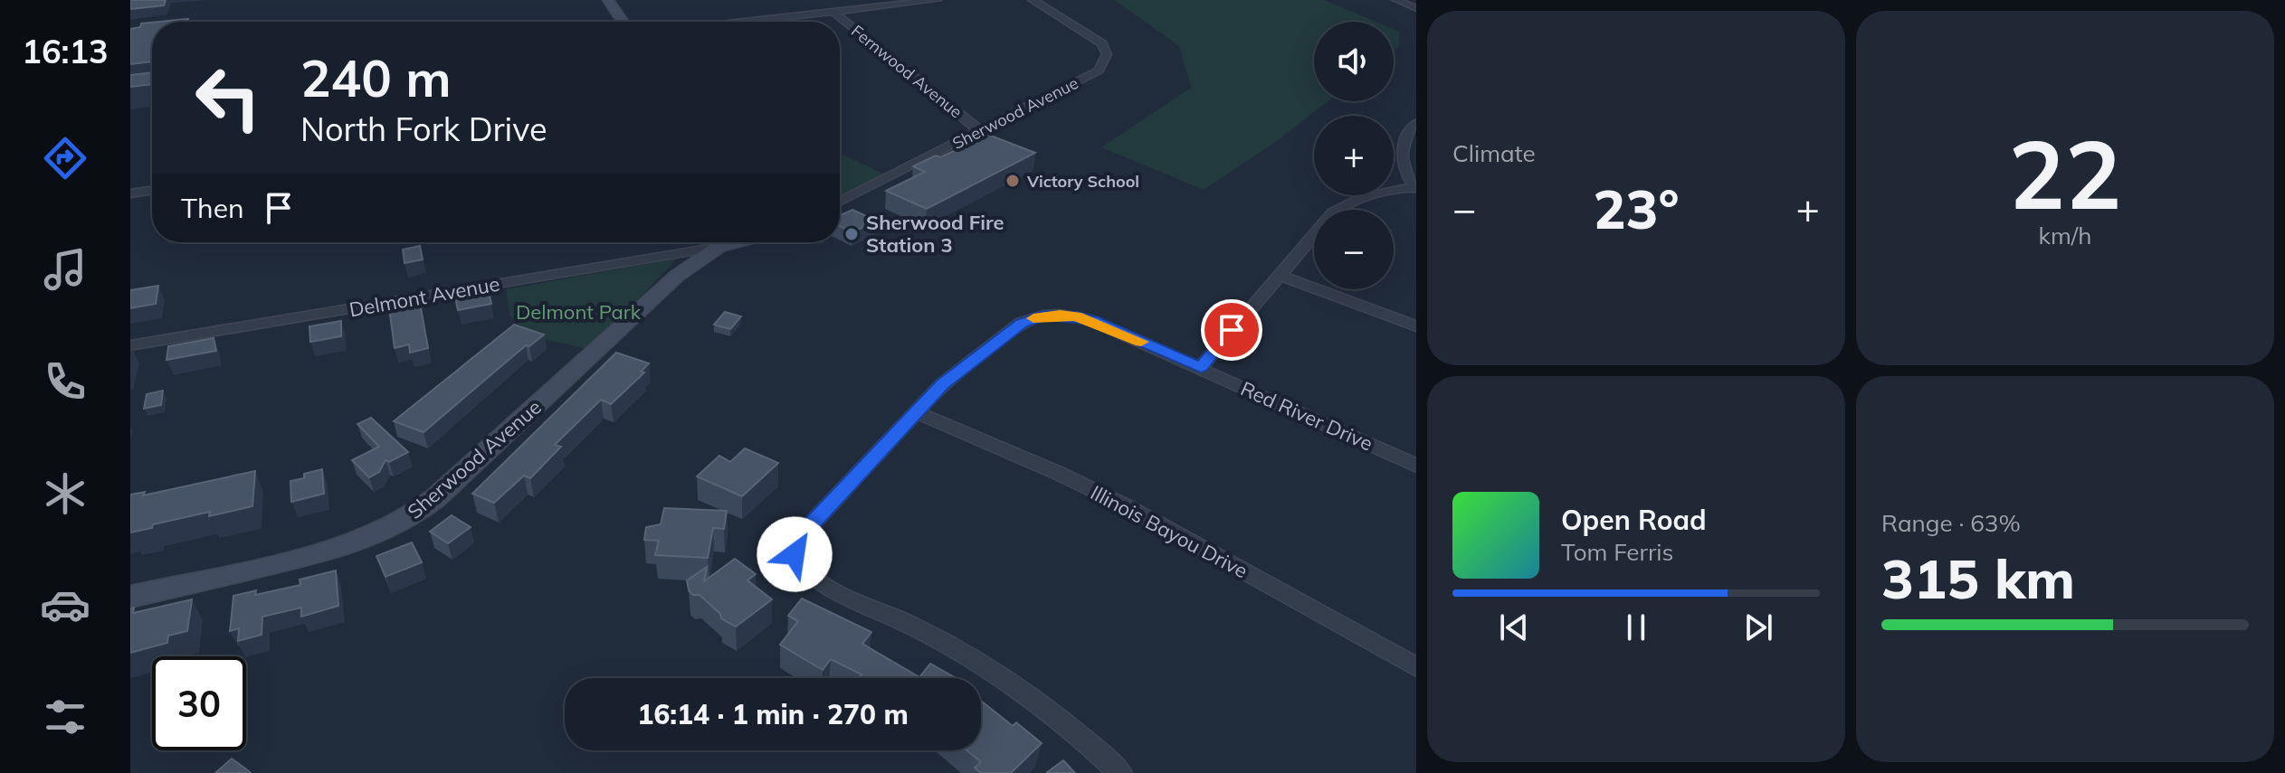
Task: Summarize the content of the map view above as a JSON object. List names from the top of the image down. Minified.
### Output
{"streets":{"street":["Fernwood Avenue","Sherwood Avenue","Delmont Avenue","Red River Drive","Illinois Bayou Drive"]},"crossings":[["Fernwood Avenue","Sherwood Avenue"],["Sherwood Avenue","Delmont Avenue"],["Red River Drive","Illinois Bayou Drive"]],"parks":["Delmont Park"],"places":["Victory School","Sherwood Fire Station 3"],"page":{"tabs":"16:13","tile":["Climate",["22","km/h"],["Range · 63%","315 km"]],"map_buttons":["+","−"],"turn":["240 m","North Fork Drive"],"then":"Then","heat":["−","23°","+"],"song":["Open Road","Tom Ferris"],"limit":"30","trip":"16:14 · 1 min · 270 m"}}
